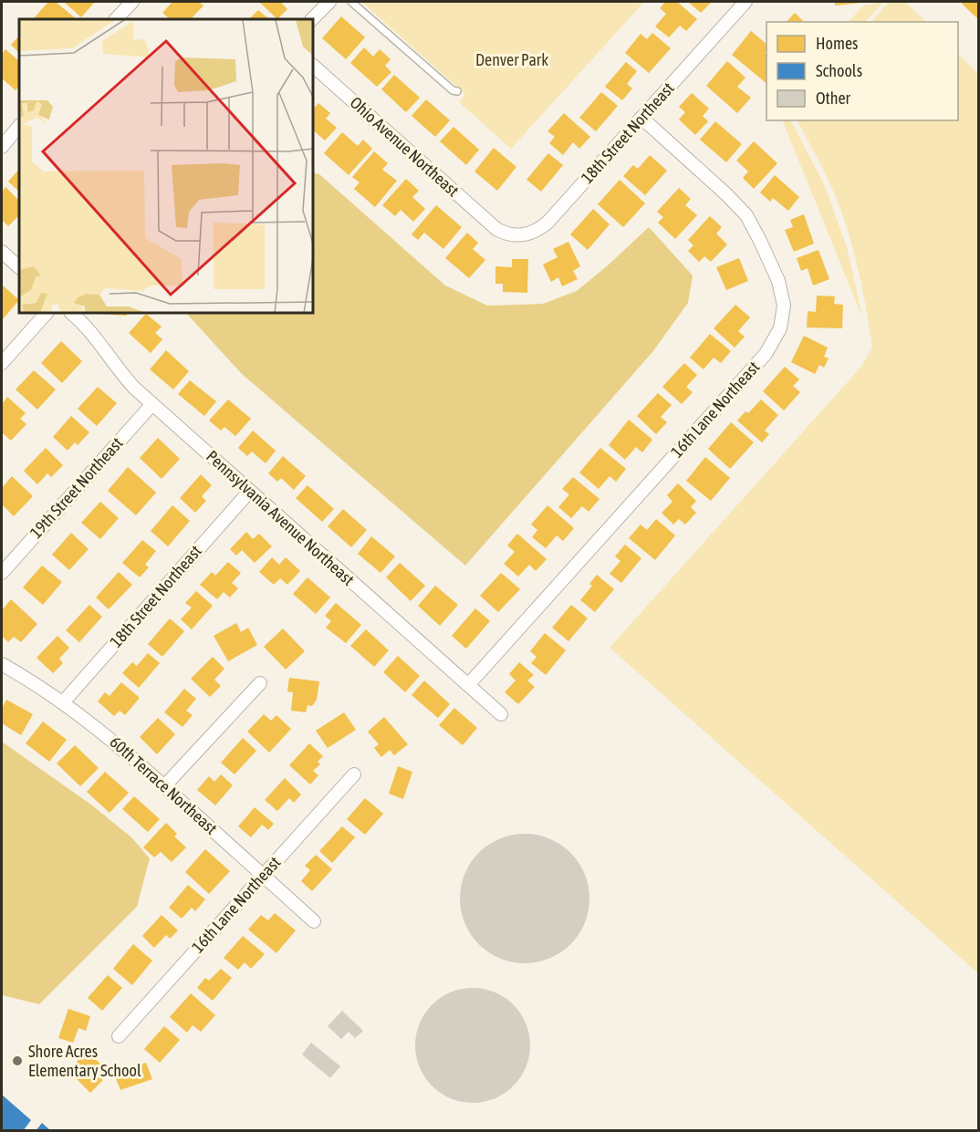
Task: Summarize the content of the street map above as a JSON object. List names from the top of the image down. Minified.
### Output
{"streets":{"street":["18th Street Northeast","Ohio Avenue Northeast","16th Lane Northeast","19th Street Northeast","Pennsylvania Avenue Northeast","60th Terrace Northeast"]},"crossings":[["18th Street Northeast","Ohio Avenue Northeast"],["18th Street Northeast","16th Lane Northeast"],["18th Street Northeast","Pennsylvania Avenue Northeast"],["18th Street Northeast","60th Terrace Northeast"],["16th Lane Northeast","Pennsylvania Avenue Northeast"],["16th Lane Northeast","60th Terrace Northeast"],["19th Street Northeast","Pennsylvania Avenue Northeast"]],"parks":["Denver Park"],"places":["Shore Acres Elementary School"],"legend":["Homes","Schools","Other"]}
